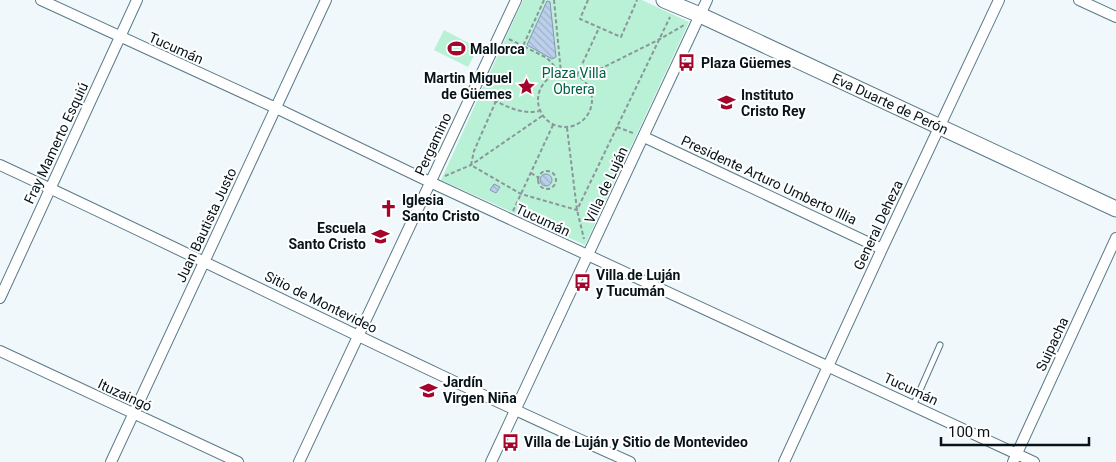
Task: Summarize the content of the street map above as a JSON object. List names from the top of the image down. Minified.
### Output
{"streets":{"main road":["Eva Duarte de Perón"],"street":["Tucumán","Fray Mamerto Esquiú","Pergamino","Presidente Arturo Umberto Illia","Villa de Luján","Juan Bautista Justo","General Deheza","Sitio de Montevideo","Suipacha","Ituzaingó"]},"crossings":[["Tucumán","Fray Mamerto Esquiú"],["Tucumán","Pergamino"],["Tucumán","Villa de Luján"],["Tucumán","Juan Bautista Justo"],["Tucumán","General Deheza"],["Tucumán","Suipacha"],["Eva Duarte de Perón","Villa de Luján"],["Eva Duarte de Perón","General Deheza"],["Fray Mamerto Esquiú","Sitio de Montevideo"],["Pergamino","Sitio de Montevideo"],["Presidente Arturo Umberto Illia","Villa de Luján"],["Presidente Arturo Umberto Illia","General Deheza"],["Villa de Luján","Sitio de Montevideo"],["Juan Bautista Justo","Sitio de Montevideo"],["Juan Bautista Justo","Ituzaingó"]],"parks":["Plaza Villa Obrera"],"places":{"sports":["Mallorca"],"bus stop":["Plaza Güemes","Villa de Luján y Tucumán","Villa de Luján y Sitio de Montevideo"],"place":["Martin Miguel de Güemes"],"school or university":["Instituto Cristo Rey","Escuela Santo Cristo","Jardín Virgen Niña"],"church":["Iglesia Santo Cristo"]},"scale_bar":"100 m"}
